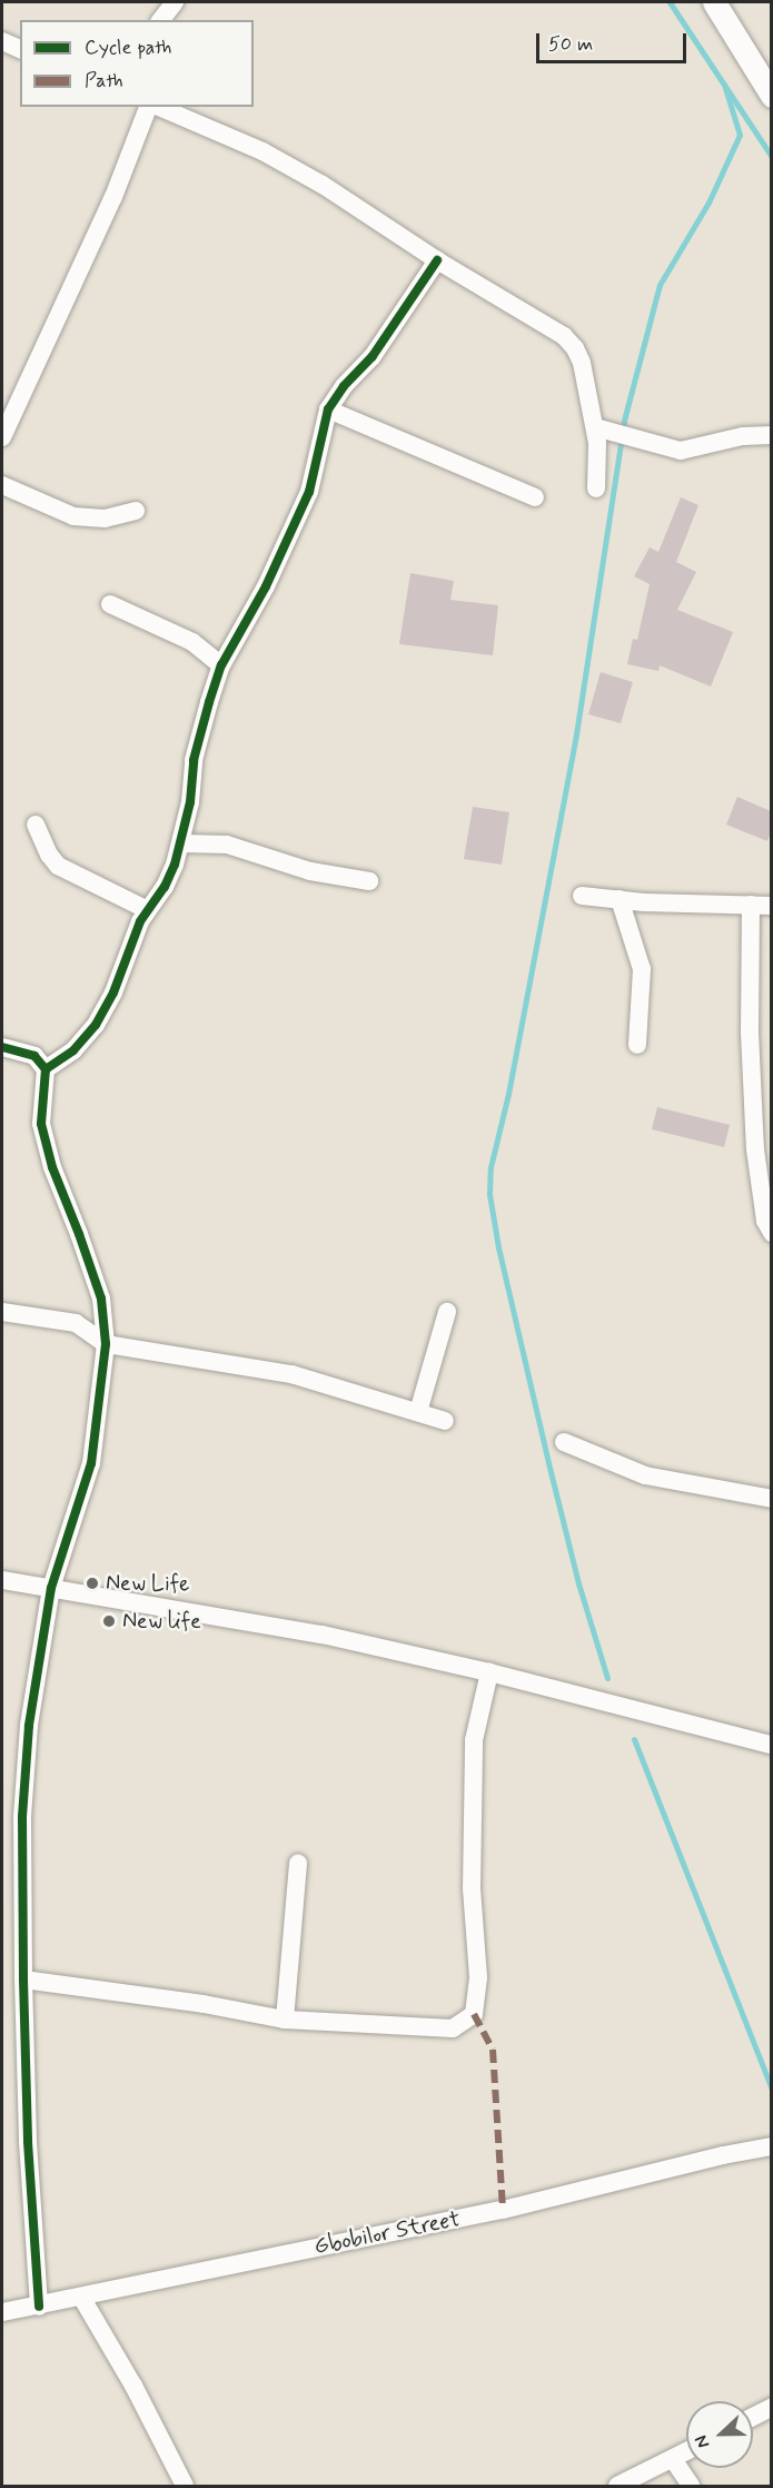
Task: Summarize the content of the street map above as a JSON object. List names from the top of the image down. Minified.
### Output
{"streets":{"street":["Gbobilor Street"]},"places":["New Life","New life"],"legend":["Cycle path","Path"],"scale_bar":"50 m","north":"left"}
